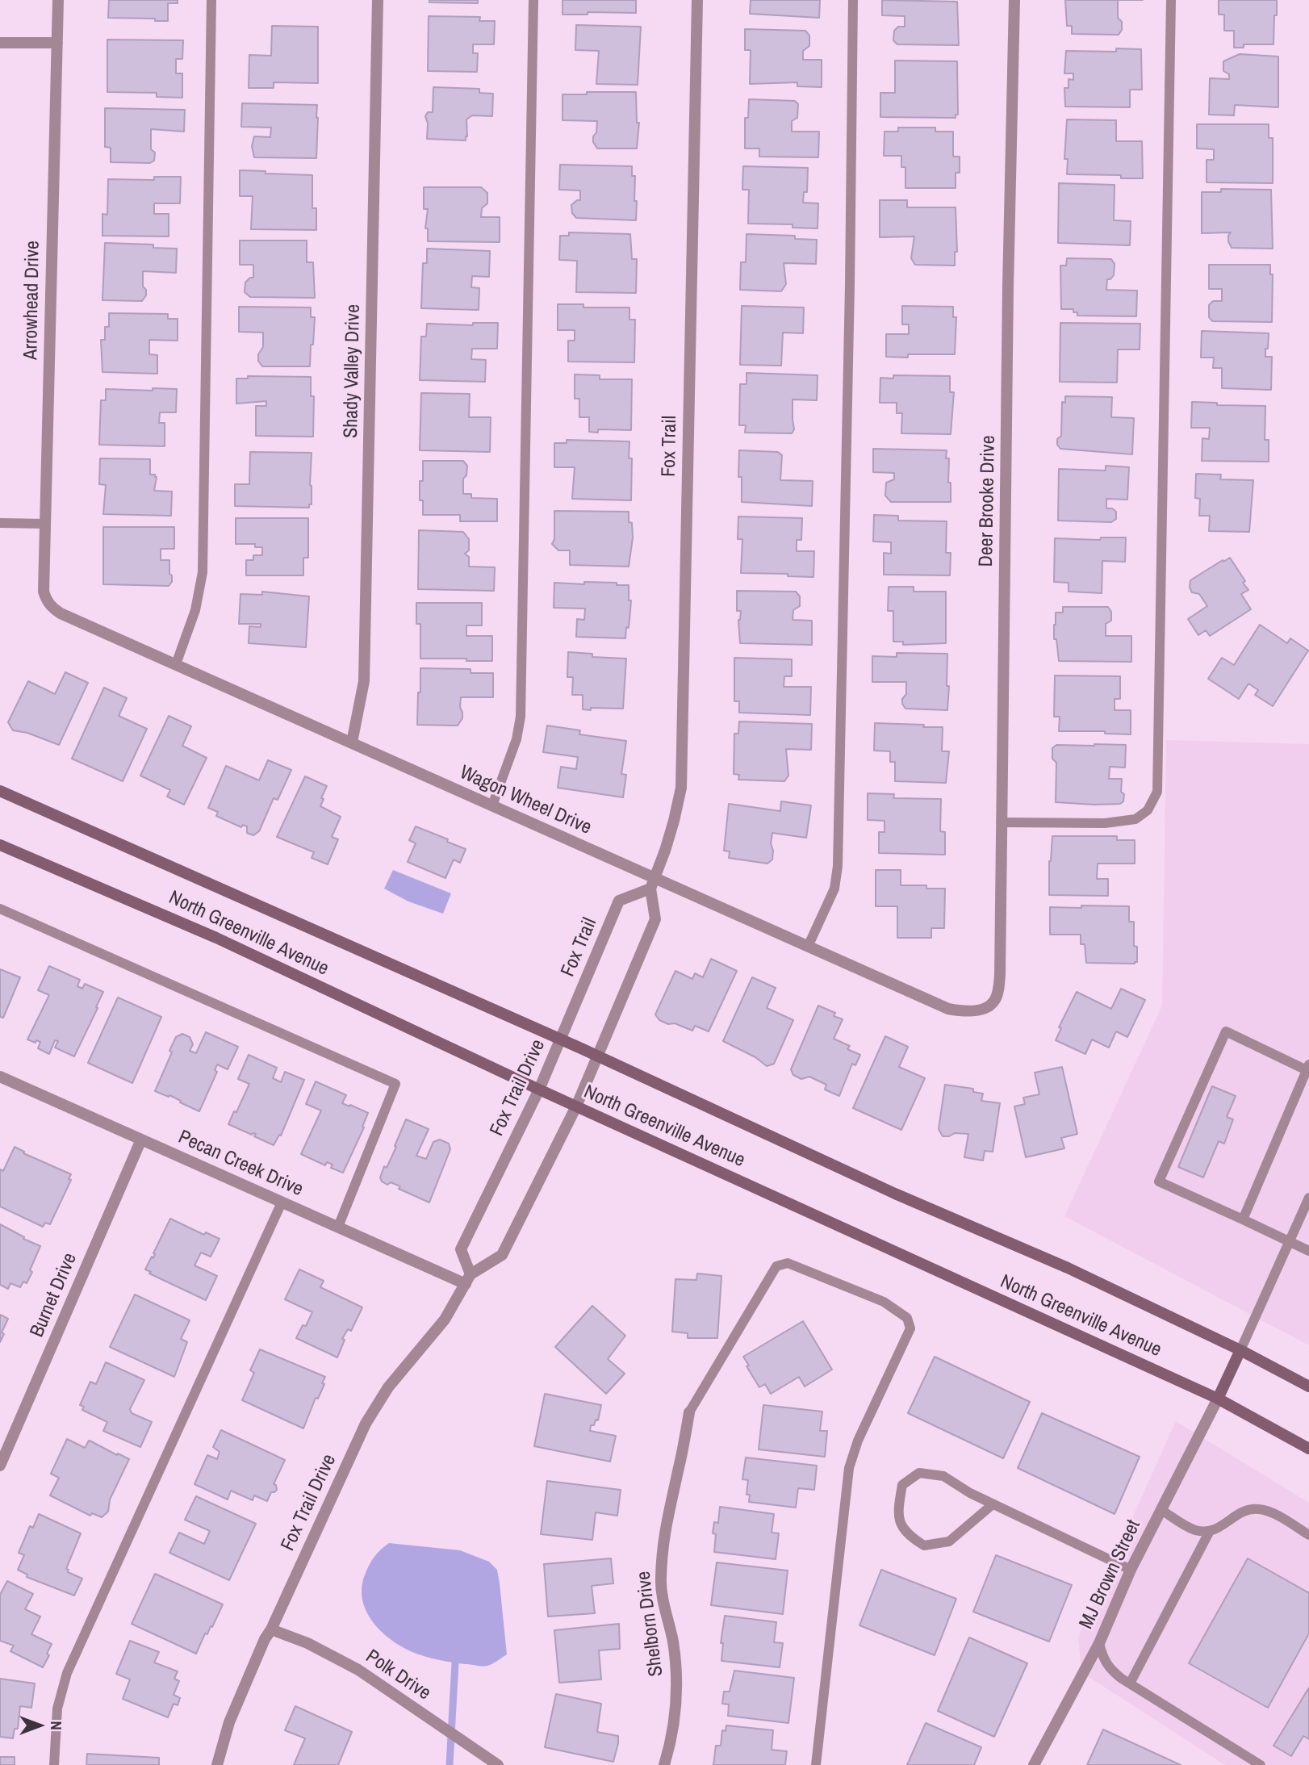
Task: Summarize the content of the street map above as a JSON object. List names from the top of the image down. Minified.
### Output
{"streets":{"main road":["North Greenville Avenue"],"street":["Arrowhead Drive","Shady Valley Drive","Fox Trail","Deer Brooke Drive","Wagon Wheel Drive","Fox Trail Drive","Pecan Creek Drive","Burnet Drive","MJ Brown Street","Shelborn Drive","Polk Drive"]},"crossings":[["Arrowhead Drive","Wagon Wheel Drive"],["Shady Valley Drive","Wagon Wheel Drive"],["Fox Trail","Wagon Wheel Drive"],["Fox Trail","North Greenville Avenue"],["Fox Trail","Fox Trail Drive"],["Deer Brooke Drive","Wagon Wheel Drive"],["North Greenville Avenue","Fox Trail Drive"],["North Greenville Avenue","MJ Brown Street"],["Fox Trail Drive","Pecan Creek Drive"],["Fox Trail Drive","Polk Drive"],["Pecan Creek Drive","Burnet Drive"]],"north":"right"}
